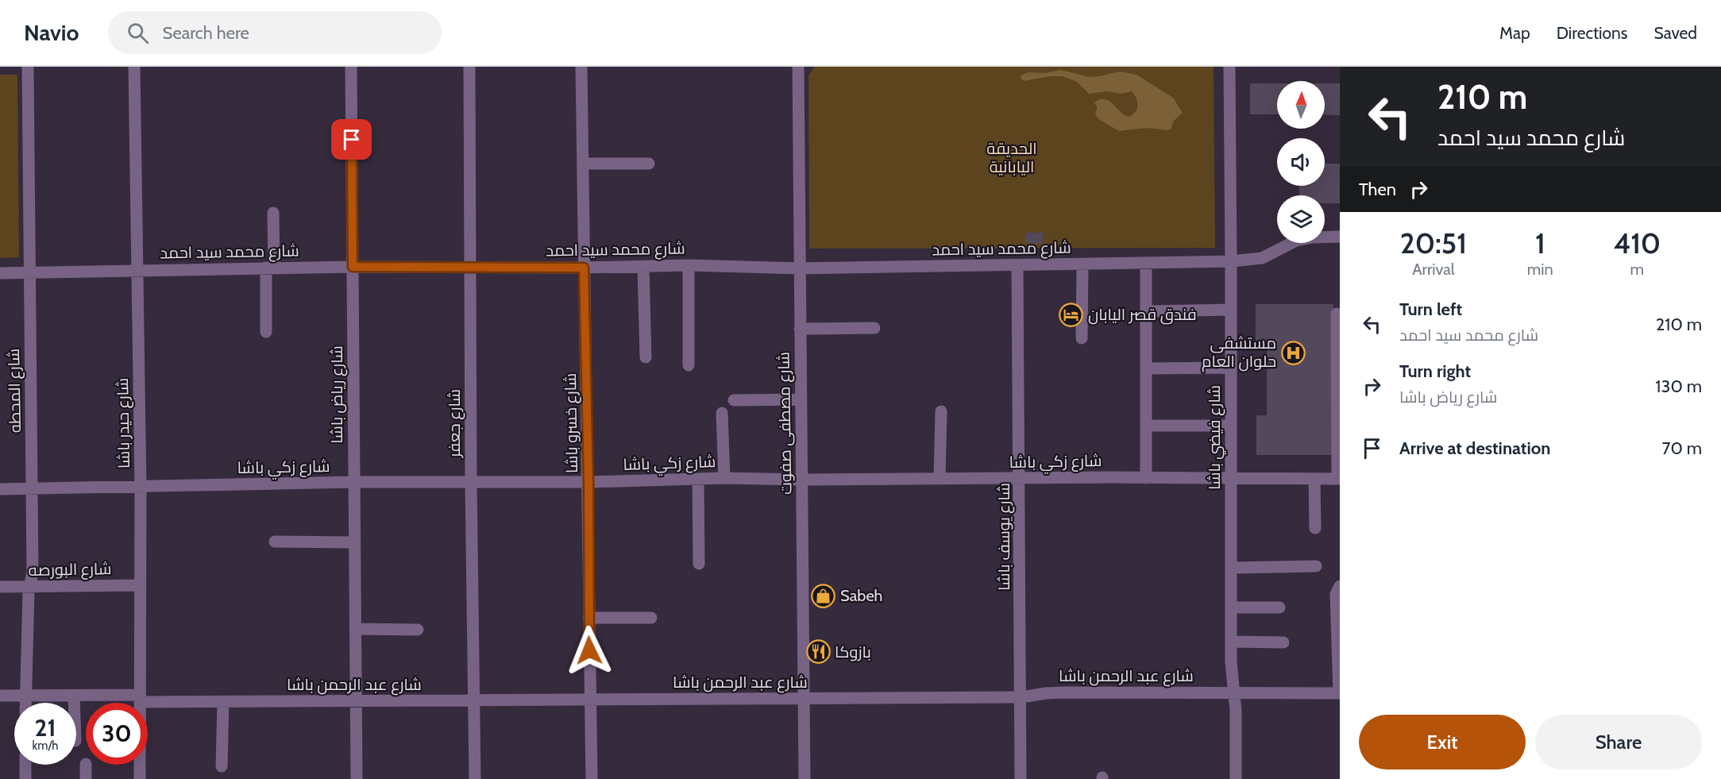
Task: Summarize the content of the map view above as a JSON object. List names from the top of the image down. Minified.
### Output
{"streets":{"street":["شارع محمد سيد احمد","شارع المحطه","شارع رياض باشا","شارع حيدر باشا","شارع جعفر","شارع خسرو باشا","شارع مصطفى صفوت","شارع فيضي باشا","شارع زكي باشا","شارع يوسف باشا","شارع البورصه","شارع عبد الرحمن باشا"]},"crossings":[["شارع محمد سيد احمد","شارع المحطه"],["شارع محمد سيد احمد","شارع رياض باشا"],["شارع محمد سيد احمد","شارع حيدر باشا"],["شارع محمد سيد احمد","شارع جعفر"],["شارع محمد سيد احمد","شارع خسرو باشا"],["شارع محمد سيد احمد","شارع مصطفى صفوت"],["شارع محمد سيد احمد","شارع فيضي باشا"],["شارع محمد سيد احمد","شارع يوسف باشا"],["شارع المحطه","شارع زكي باشا"],["شارع المحطه","شارع البورصه"],["شارع المحطه","شارع عبد الرحمن باشا"],["شارع رياض باشا","شارع زكي باشا"],["شارع رياض باشا","شارع عبد الرحمن باشا"],["شارع حيدر باشا","شارع زكي باشا"],["شارع حيدر باشا","شارع البورصه"],["شارع حيدر باشا","شارع عبد الرحمن باشا"],["شارع جعفر","شارع زكي باشا"],["شارع جعفر","شارع عبد الرحمن باشا"],["شارع خسرو باشا","شارع زكي باشا"],["شارع خسرو باشا","شارع عبد الرحمن باشا"],["شارع مصطفى صفوت","شارع زكي باشا"],["شارع مصطفى صفوت","شارع عبد الرحمن باشا"],["شارع فيضي باشا","شارع زكي باشا"],["شارع فيضي باشا","شارع عبد الرحمن باشا"],["شارع زكي باشا","شارع يوسف باشا"],["شارع يوسف باشا","شارع عبد الرحمن باشا"]],"parks":["الحديقة اليابانية"],"places":{"hotel":["فندق قصر اليابان"],"hospital":["مستشفى حلوان العام"],"shop":["Sabeh"],"restaurant":["بازوكا"]},"north":"top","page":{"header":"Navio","search":"Search here","nav":["Map","Directions","Saved"],"turn":["210 m","شارع محمد سيد احمد"],"then":"Then","eta":["20:51","Arrival","1","min","410","m"],"list":[{"name":"Turn left","note":"شارع محمد سيد احمد","value":"210 m"},{"name":"Turn right","note":"شارع رياض باشا","value":"130 m"},{"name":"Arrive at destination","value":"70 m"}],"speed":"21 km/h","limit":"30","buttons":["Exit","Share"]}}
